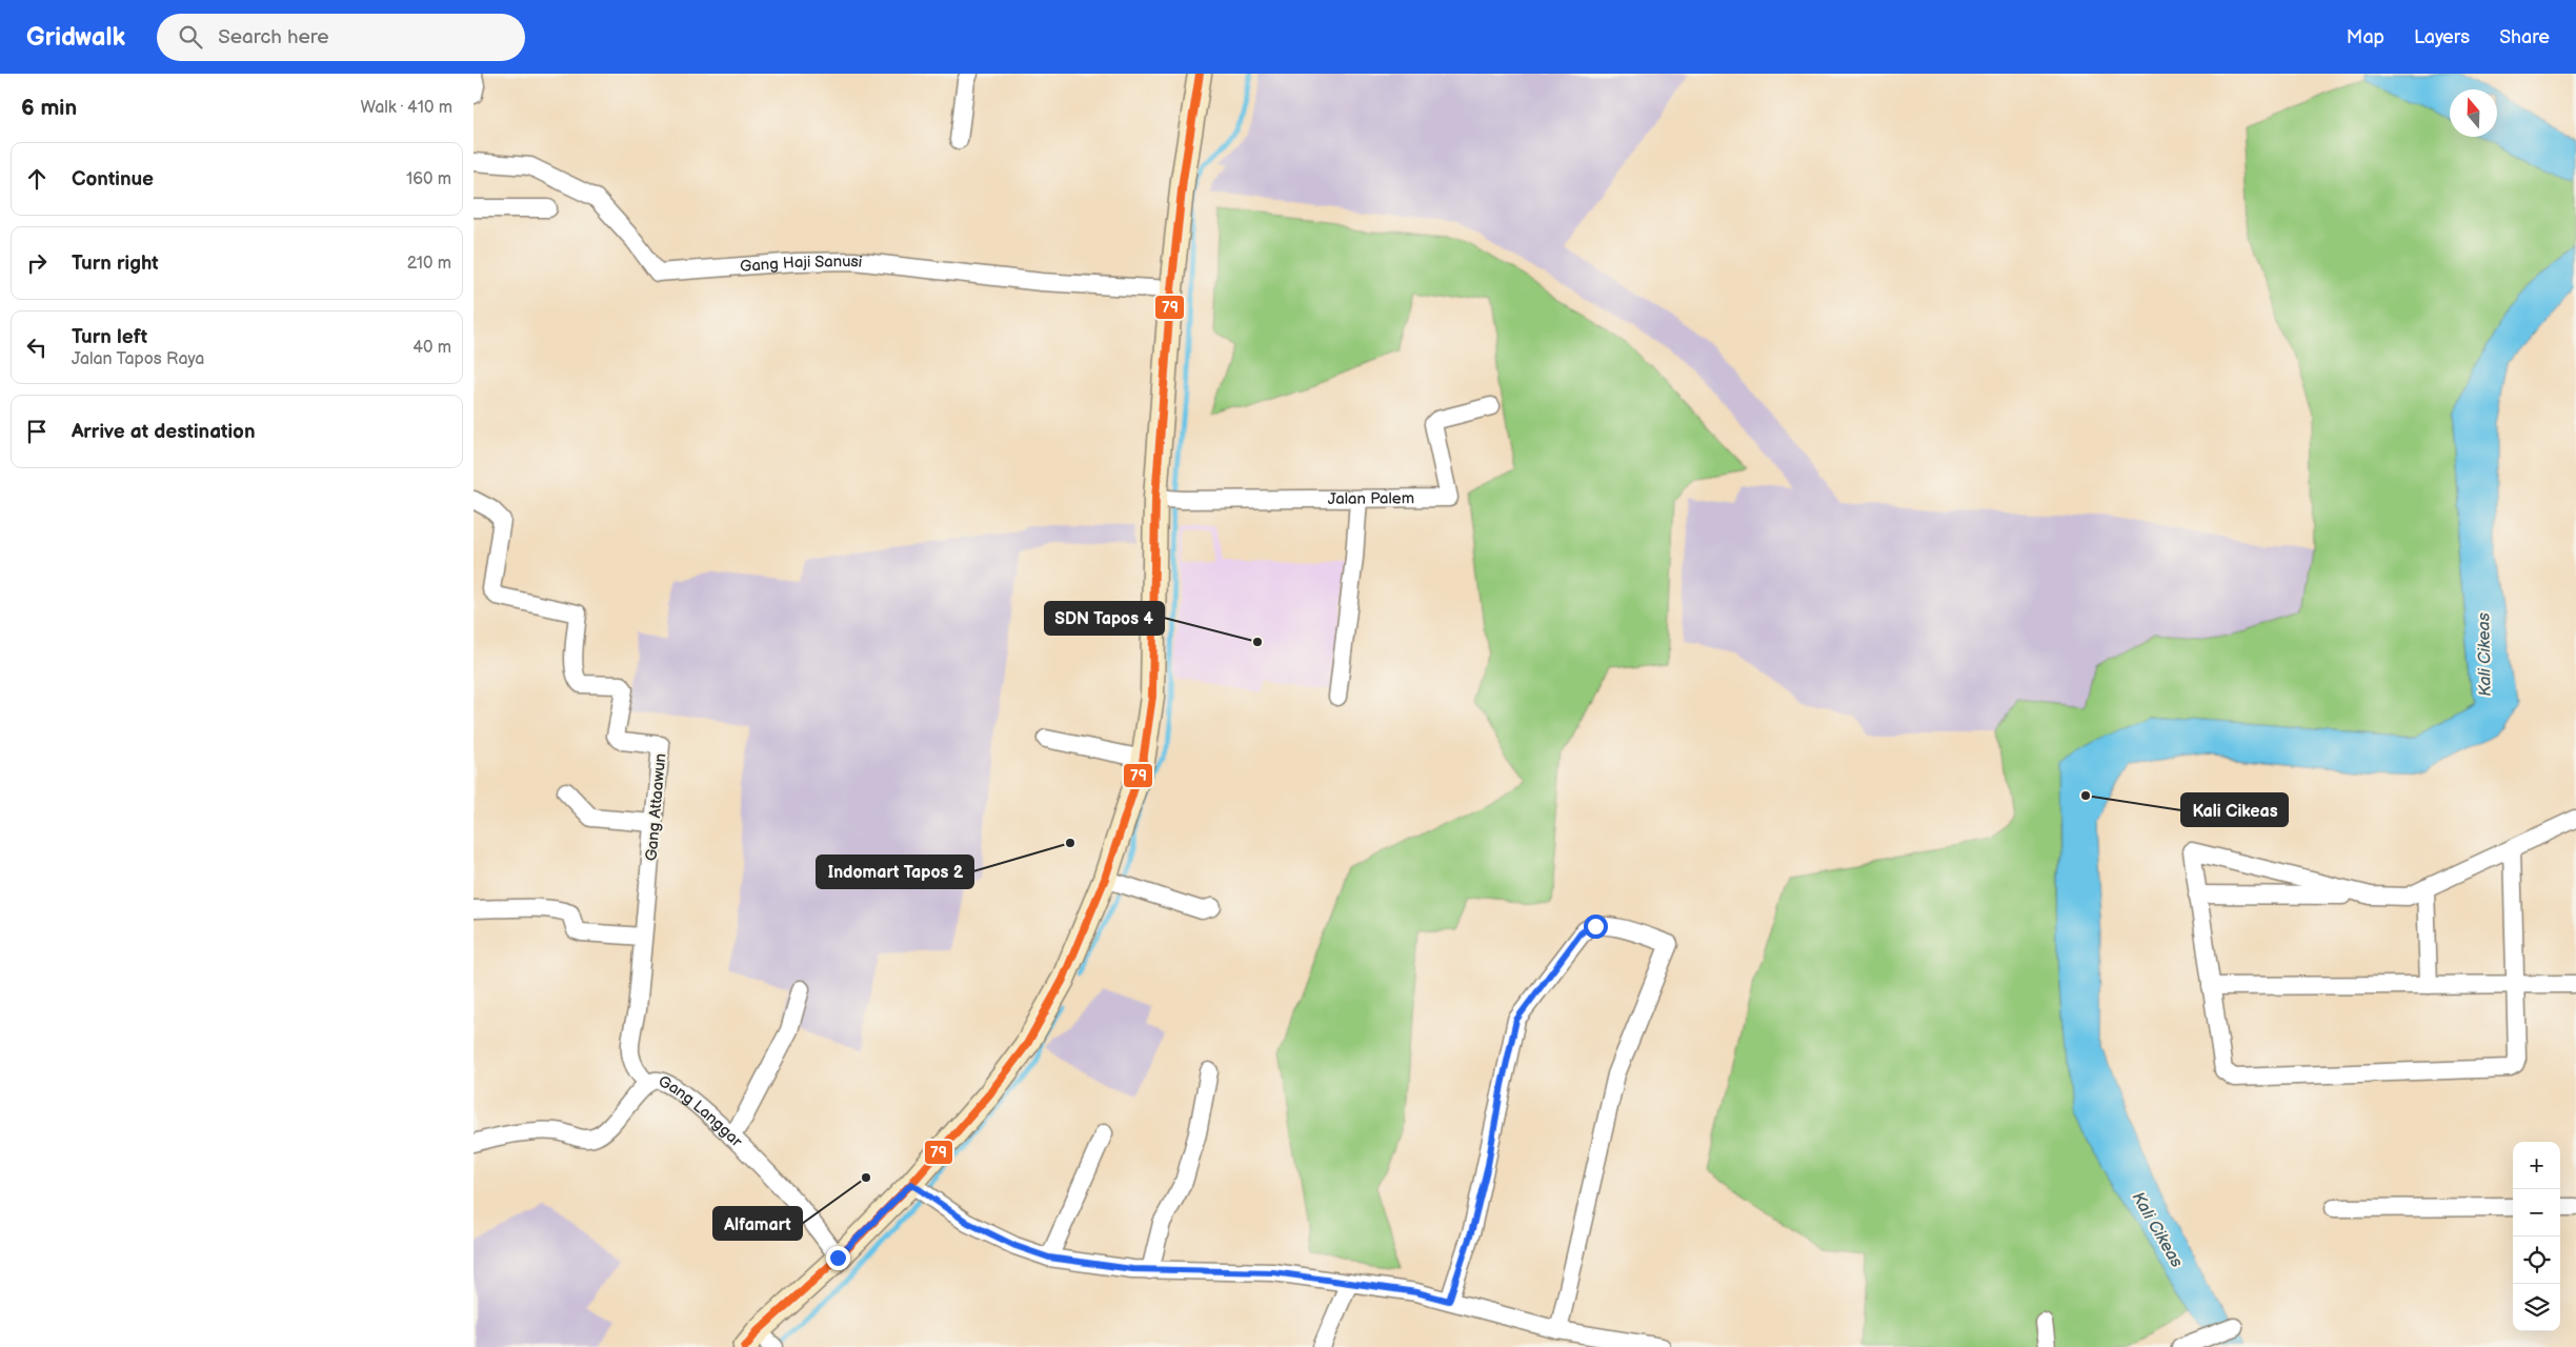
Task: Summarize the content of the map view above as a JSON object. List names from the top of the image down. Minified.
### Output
{"streets":{"street":["Gang Haji Sanusi","Jalan Palem","Gang Attaawun","Gang Langgar"]},"crossings":[["Gang Attaawun","Gang Langgar"]],"water":["Kali Cikeas"],"places":["SDN Tapos 4","Kali Cikeas","Indomart Tapos 2","Alfamart"],"lines":["transit line 79"],"north":"top","page":{"header":"Gridwalk","search":"Search here","nav":["Map","Layers","Share"],"heading":["6 min","Walk · 410 m"],"list":[["Continue","160 m"],["Turn right","210 m"],["Turn left","Jalan Tapos Raya","40 m"],"Arrive at destination"],"map_buttons":["+","−"]}}
